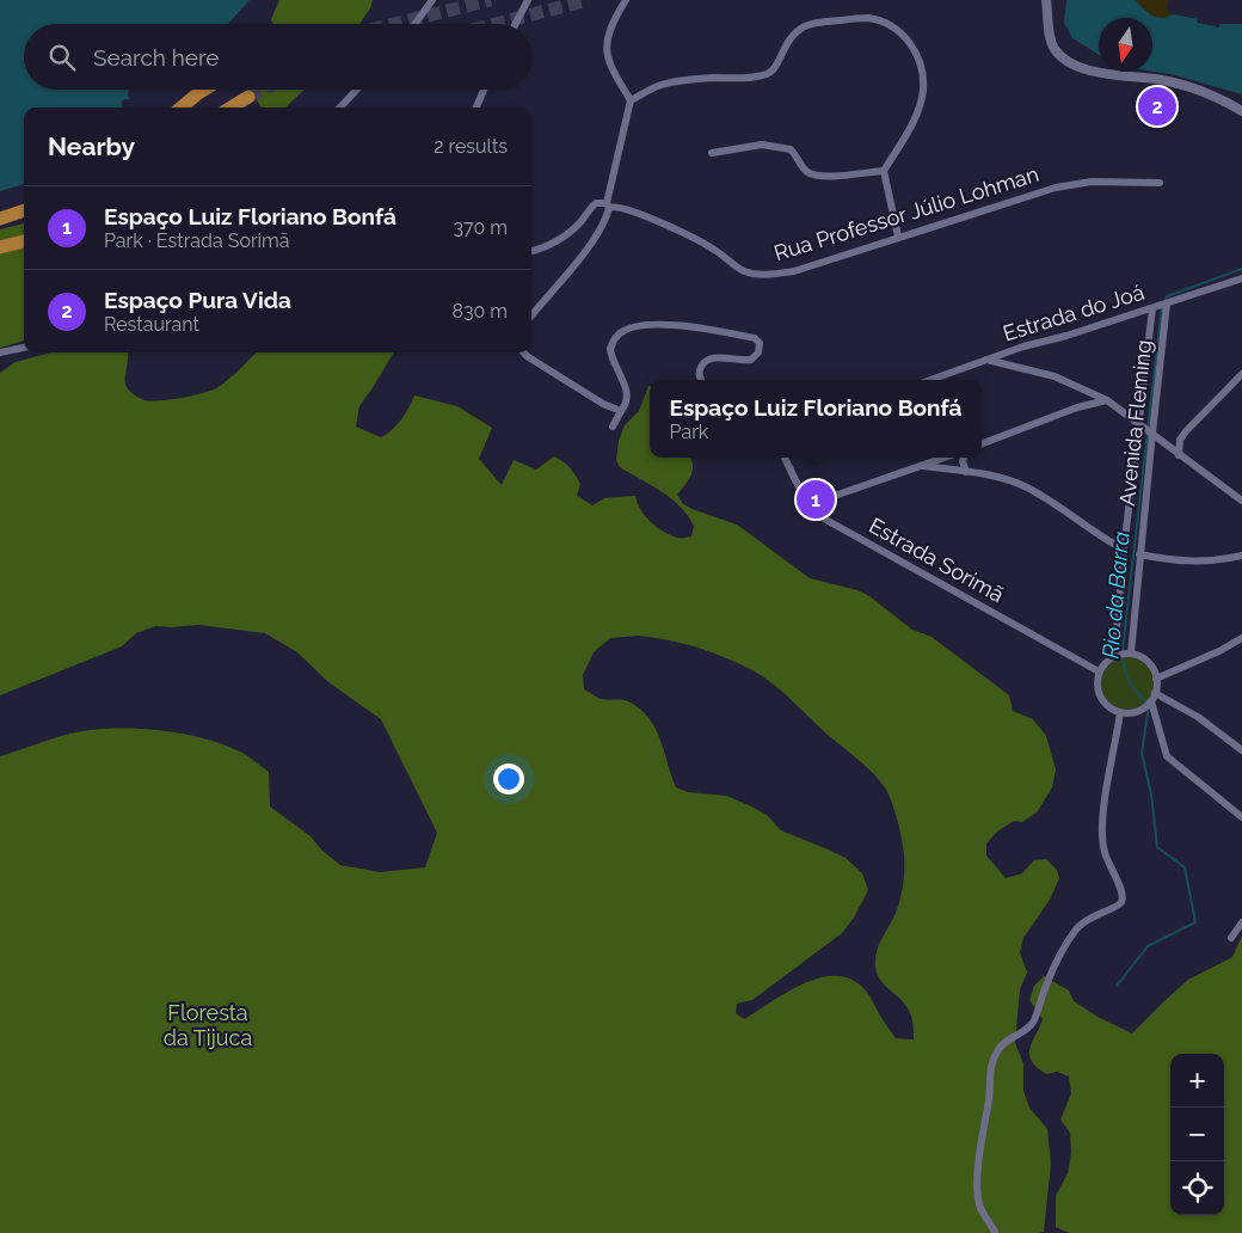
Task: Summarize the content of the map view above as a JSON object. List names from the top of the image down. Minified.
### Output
{"streets":{"street":["Rua Professor Júlio Lohman","Estrada do Joá","Avenida Fleming","Estrada Sorimã"]},"crossings":[["Estrada do Joá","Avenida Fleming"],["Avenida Fleming","Estrada Sorimã"]],"water":["Rio da Barra"],"parks":["Floresta da Tijuca"],"north":"bottom","page":{"search":"Search here","pins":["2","1"],"heading":["Nearby","2 results"],"list":[{"mark":"1","name":"Espaço Luiz Floriano Bonfá","note":"Park · Estrada Sorimã","value":"370 m"},{"mark":"2","name":"Espaço Pura Vida","note":"Restaurant","value":"830 m"}],"popup":["Espaço Luiz Floriano Bonfá","Park"],"map_buttons":["+","−"]}}
